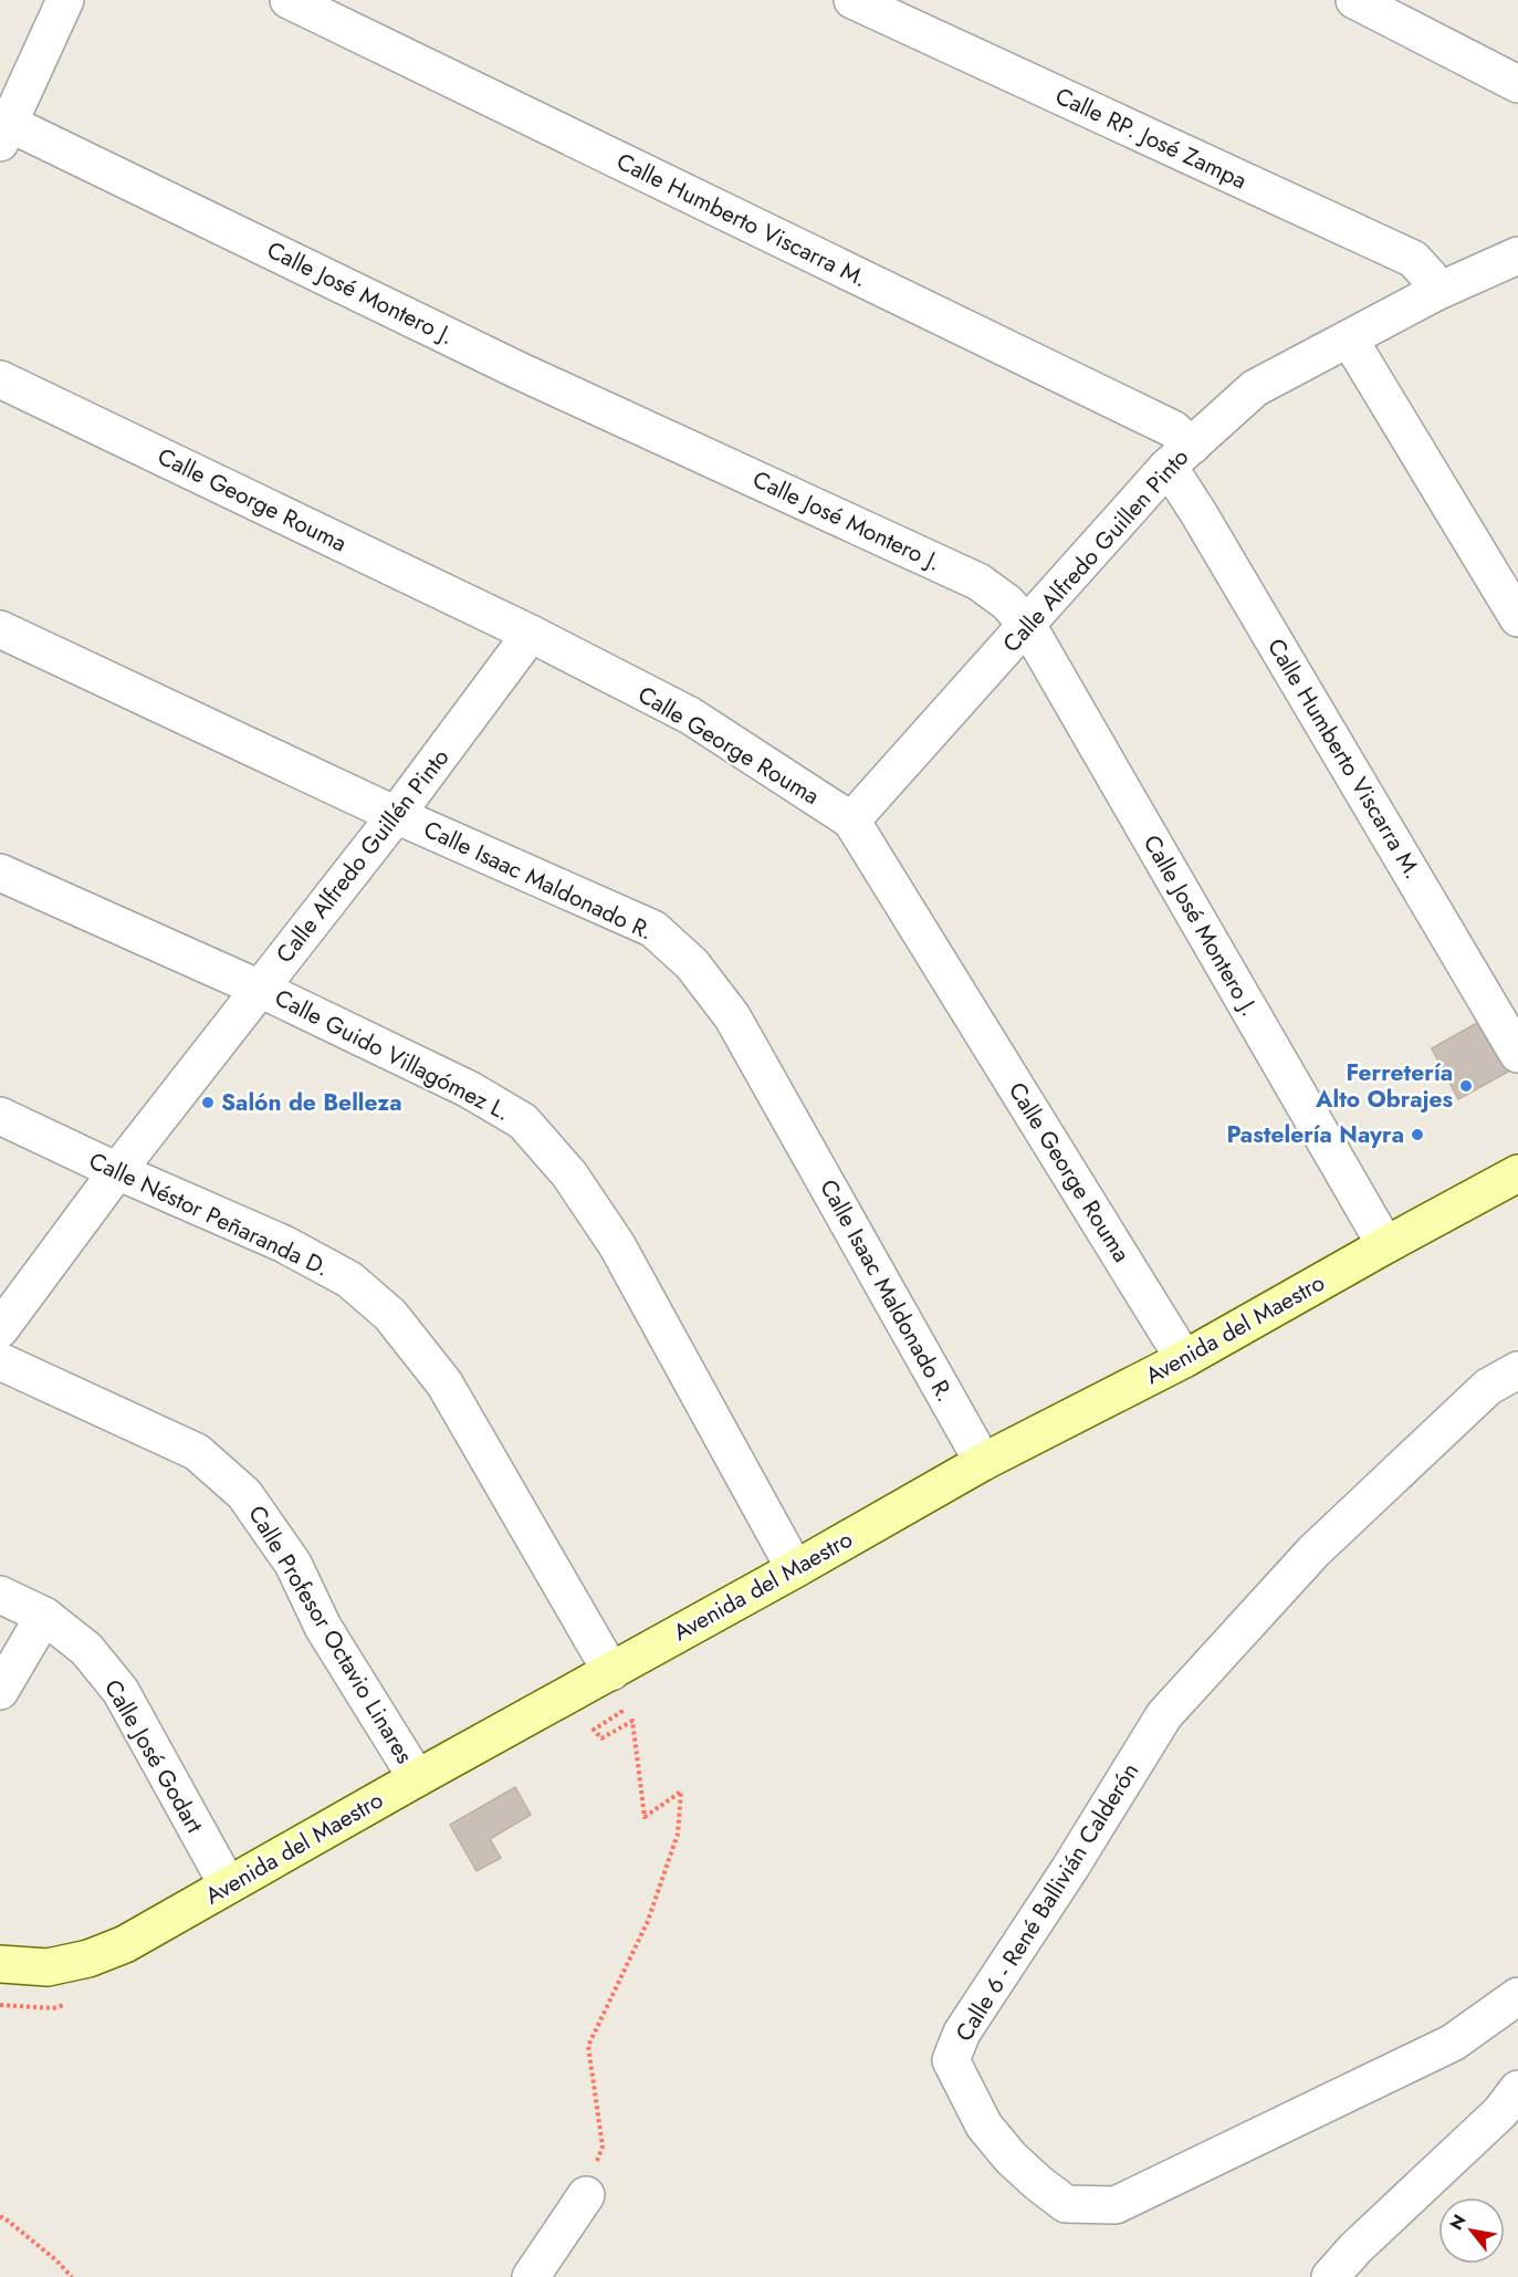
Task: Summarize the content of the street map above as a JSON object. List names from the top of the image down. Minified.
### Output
{"streets":{"main road":["Avenida del Maestro"],"street":["Calle RP. José Zampa","Calle Humberto Viscarra M.","Calle José Montero J.","Calle George Rouma","Calle Alfredo Guillen Pinto","Calle Alfredo Guillén Pinto","Calle Isaac Maldonado R.","Calle Guido Villagómez L.","Calle Néstor Peñaranda D.","Calle Profesor Octavio Linares","Calle José Godart","Calle 6 - René Ballivián Calderón"]},"crossings":[["Calle RP. José Zampa","Calle Alfredo Guillen Pinto"],["Calle Humberto Viscarra M.","Calle Alfredo Guillen Pinto"],["Calle José Montero J.","Calle Alfredo Guillen Pinto"],["Calle José Montero J.","Avenida del Maestro"],["Calle George Rouma","Calle Alfredo Guillen Pinto"],["Calle George Rouma","Calle Alfredo Guillén Pinto"],["Calle George Rouma","Avenida del Maestro"],["Calle Alfredo Guillén Pinto","Calle Isaac Maldonado R."],["Calle Alfredo Guillén Pinto","Calle Guido Villagómez L."],["Calle Alfredo Guillén Pinto","Calle Néstor Peñaranda D."],["Calle Isaac Maldonado R.","Avenida del Maestro"],["Calle Guido Villagómez L.","Avenida del Maestro"],["Calle Néstor Peñaranda D.","Avenida del Maestro"],["Avenida del Maestro","Calle Profesor Octavio Linares"],["Avenida del Maestro","Calle José Godart"]],"places":["Ferretería Alto Obrajes","Salón de Belleza","Pastelería Nayra"],"north":"top left"}
